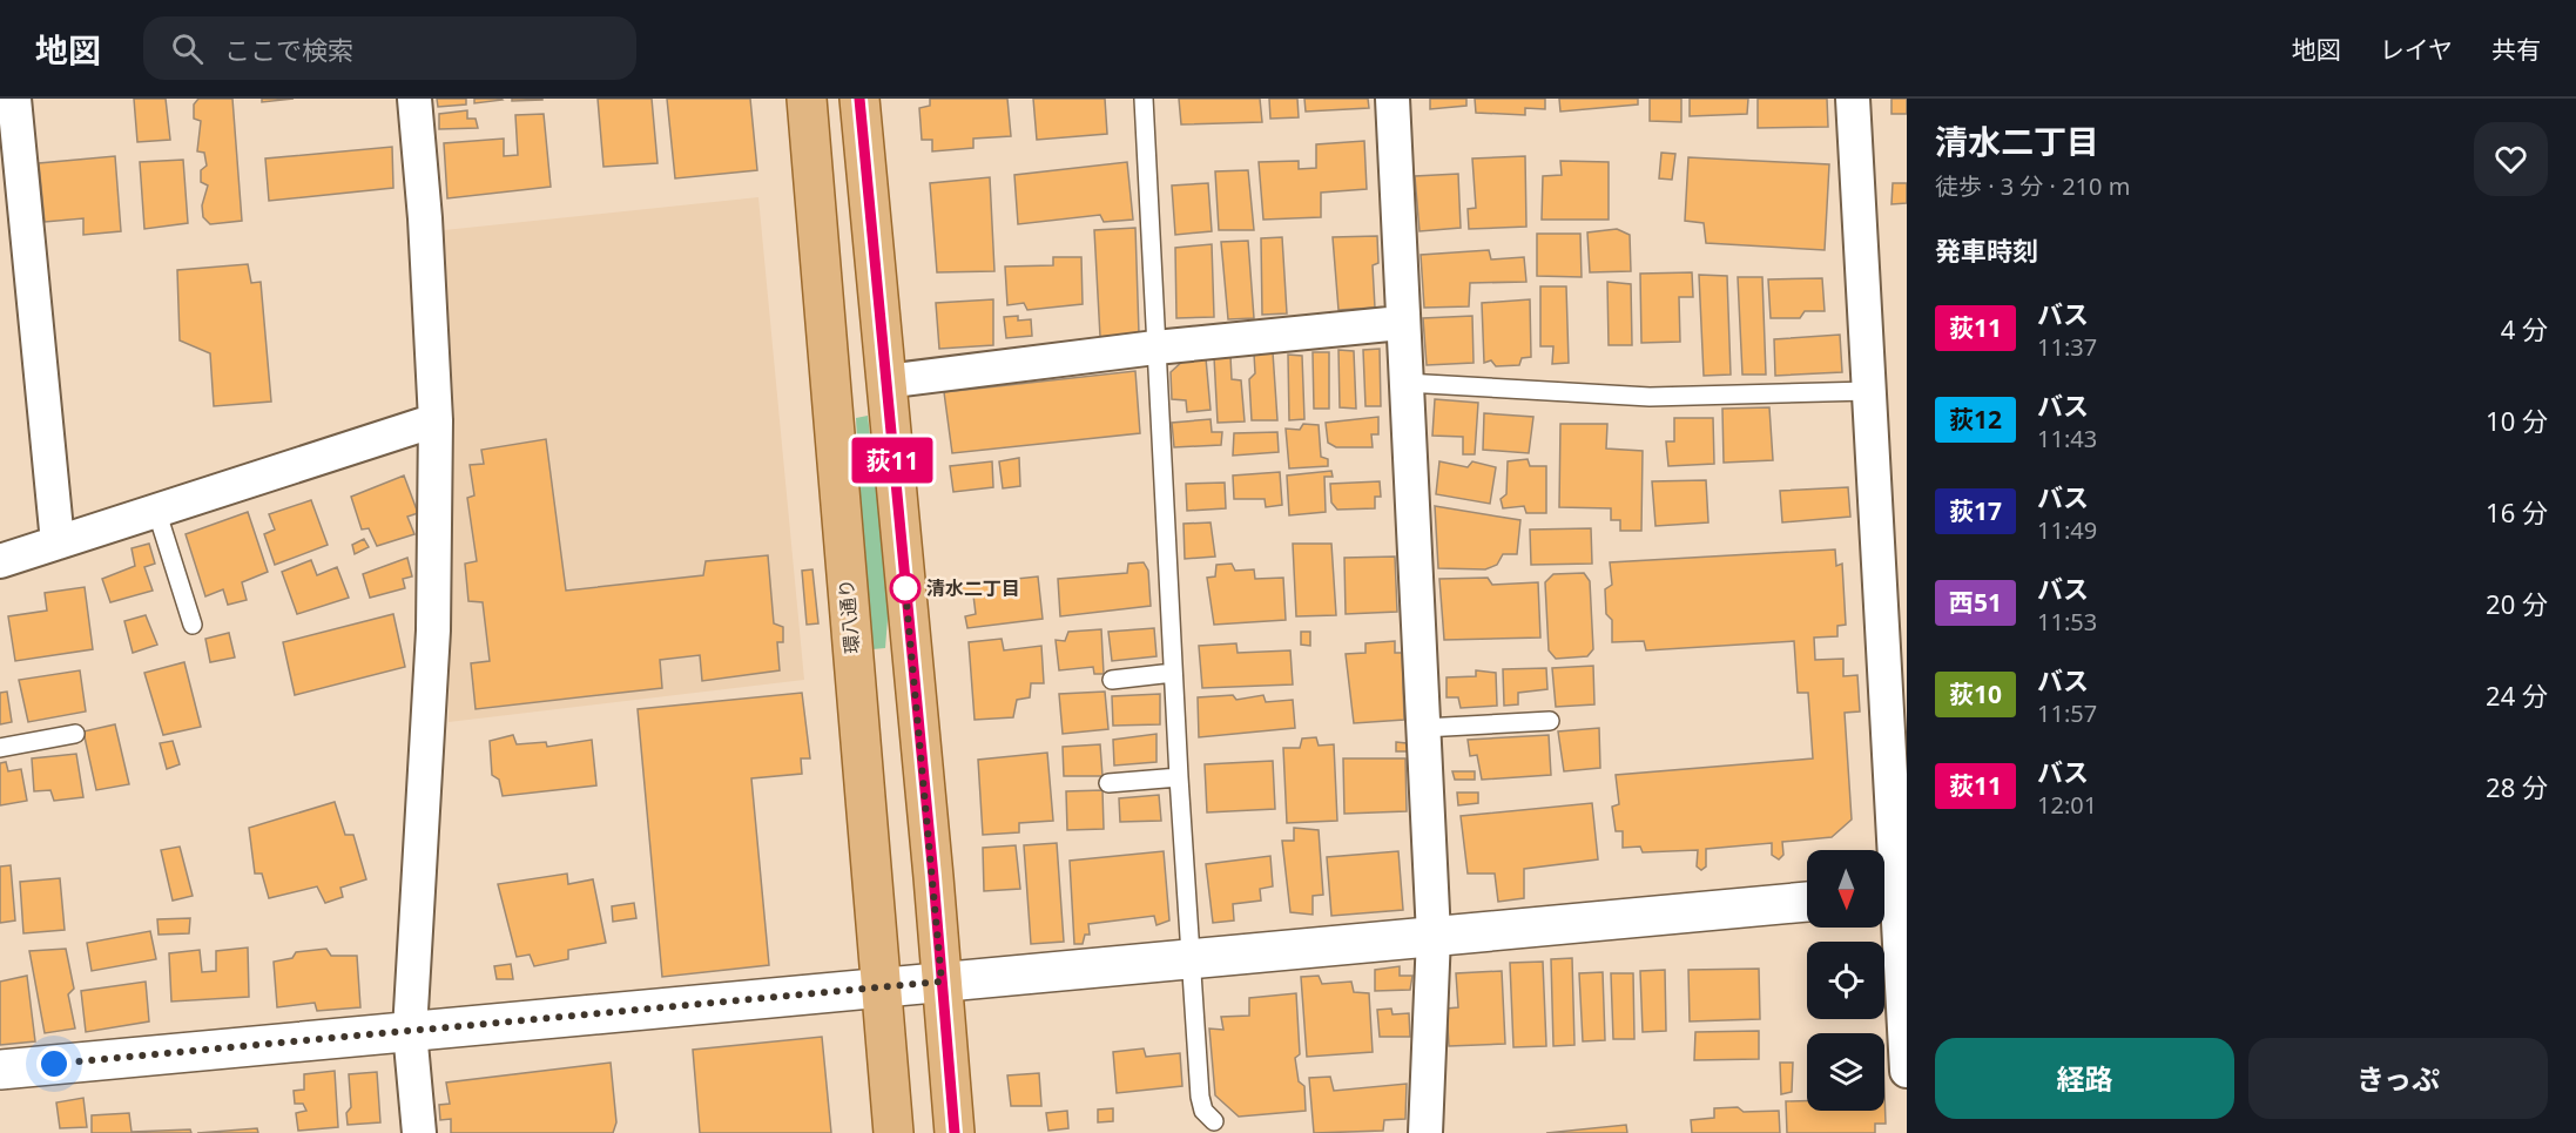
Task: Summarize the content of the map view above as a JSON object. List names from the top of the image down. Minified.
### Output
{"streets":{"main road":["環八通り"]},"places":["清水二丁目"],"lines":["bus line 荻11"],"north":"bottom","page":{"header":"地図","search":"ここで検索","nav":["地図","レイヤ","共有"],"on_map":"荻11","heading":[["清水二丁目","徒歩 · 3 分 · 210 m"],"発車時刻"],"list":[{"mark":"荻11","name":"バス","note":"11:37","value":"4 分"},{"mark":"荻12","name":"バス","note":"11:43","value":"10 分"},{"mark":"荻17","name":"バス","note":"11:49","value":"16 分"},{"mark":"西51","name":"バス","note":"11:53","value":"20 分"},{"mark":"荻10","name":"バス","note":"11:57","value":"24 分"},{"mark":"荻11","name":"バス","note":"12:01","value":"28 分"}],"buttons":["経路","きっぷ"]}}
